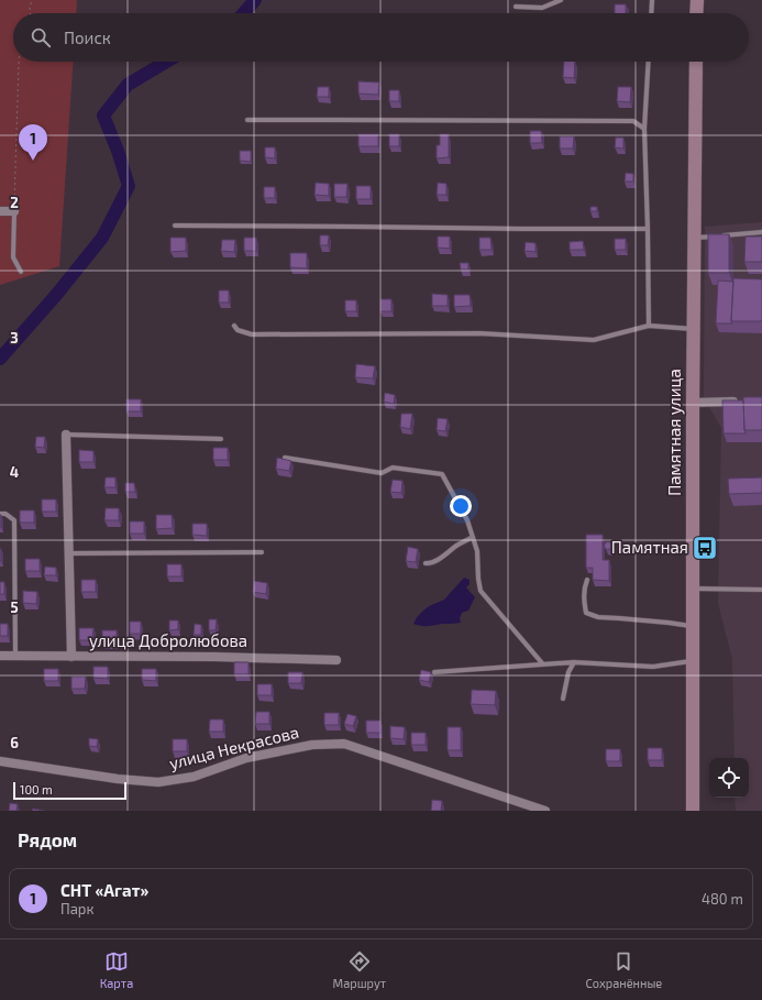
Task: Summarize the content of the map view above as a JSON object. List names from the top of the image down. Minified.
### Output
{"streets":{"street":["Памятная улица","улица Добролюбова","улица Некрасова"]},"places":{"bus stop":["Памятная"]},"scale_bar":"100 m","page":{"search":"Поиск","pins":"1","scale":"100 m","heading":"Рядом","list":[{"mark":"1","name":"СНТ «Агат»","note":"Парк","value":"480 m"}],"nav":["Карта","Маршрут","Сохранённые"]},"grid":{"rows":["2","3","4","5","6"]}}
